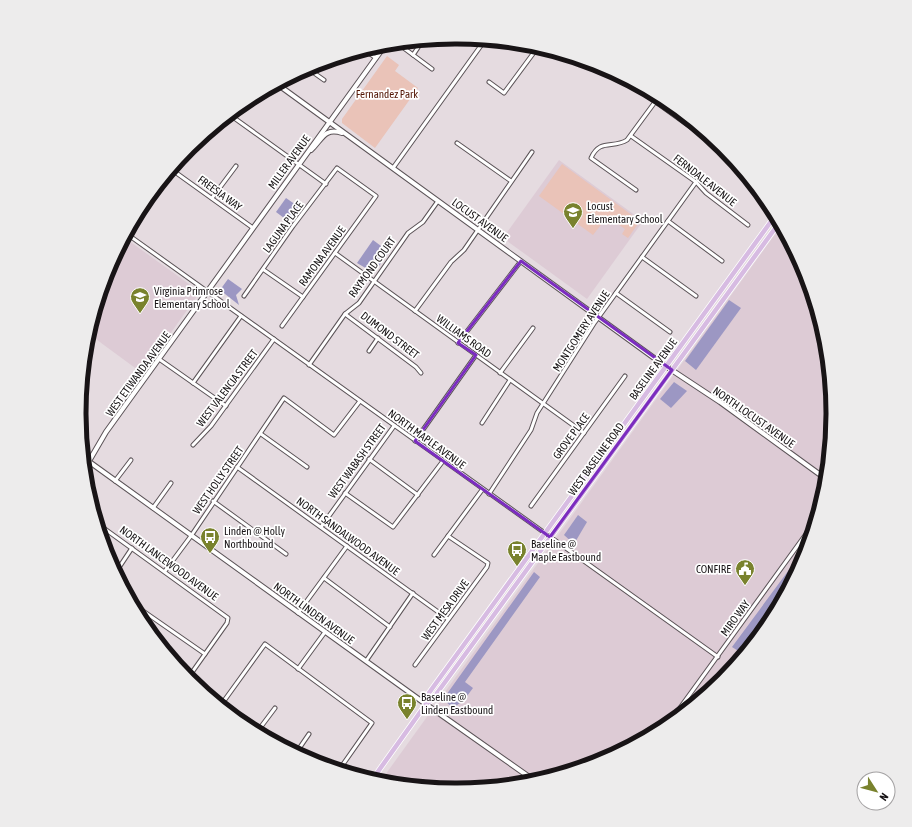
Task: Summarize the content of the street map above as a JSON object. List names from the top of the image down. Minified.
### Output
{"streets":{"main road":["BASELINE AVENUE","WEST BASELINE ROAD"],"street":["MILLER AVENUE","FERNDALE AVENUE","FREESIA WAY","LOCUST AVENUE","LAGUNA PLACE","RAMONA AVENUE","RAYMOND COURT","MONTGOMERY AVENUE","DUMOND STREET","WILLIAMS ROAD","WEST ETIWANDA AVENUE","WEST VALENCIA STREET","NORTH LOCUST AVENUE","GROVE PLACE","NORTH MAPLE AVENUE","WEST WABASH STREET","WEST HOLLY STREET","NORTH SANDALWOOD AVENUE","NORTH LANCEWOOD AVENUE","WEST MESA DRIVE","NORTH LINDEN AVENUE","MIRO WAY"]},"crossings":[["MILLER AVENUE","FREESIA WAY"],["MILLER AVENUE","LOCUST AVENUE"],["MILLER AVENUE","WEST ETIWANDA AVENUE"],["MILLER AVENUE","NORTH MAPLE AVENUE"],["FERNDALE AVENUE","MONTGOMERY AVENUE"],["LOCUST AVENUE","RAYMOND COURT"],["LOCUST AVENUE","MONTGOMERY AVENUE"],["LOCUST AVENUE","BASELINE AVENUE"],["LOCUST AVENUE","NORTH LOCUST AVENUE"],["LOCUST AVENUE","WEST BASELINE ROAD"],["LAGUNA PLACE","RAMONA AVENUE"],["RAMONA AVENUE","WILLIAMS ROAD"],["RAYMOND COURT","DUMOND STREET"],["RAYMOND COURT","WILLIAMS ROAD"],["RAYMOND COURT","NORTH MAPLE AVENUE"],["MONTGOMERY AVENUE","WILLIAMS ROAD"],["MONTGOMERY AVENUE","NORTH MAPLE AVENUE"],["WILLIAMS ROAD","GROVE PLACE"],["BASELINE AVENUE","NORTH MAPLE AVENUE"],["BASELINE AVENUE","WEST BASELINE ROAD"],["WEST ETIWANDA AVENUE","NORTH MAPLE AVENUE"],["WEST VALENCIA STREET","NORTH MAPLE AVENUE"],["NORTH LOCUST AVENUE","WEST BASELINE ROAD"],["NORTH MAPLE AVENUE","WEST BASELINE ROAD"],["NORTH MAPLE AVENUE","WEST WABASH STREET"],["NORTH MAPLE AVENUE","WEST HOLLY STREET"],["NORTH MAPLE AVENUE","MIRO WAY"],["WEST BASELINE ROAD","NORTH LINDEN AVENUE"],["WEST WABASH STREET","NORTH SANDALWOOD AVENUE"],["WEST HOLLY STREET","NORTH SANDALWOOD AVENUE"],["WEST HOLLY STREET","NORTH LANCEWOOD AVENUE"],["WEST HOLLY STREET","NORTH LINDEN AVENUE"],["NORTH SANDALWOOD AVENUE","WEST MESA DRIVE"]],"parks":["Fernandez Park"],"places":{"school or university":["Locust Elementary School","Virginia Primrose Elementary School"],"bus stop":["Linden @ Holly Northbound","Baseline @ Maple Eastbound","Baseline @ Linden Eastbound"],"public building":["CONFIRE"]},"north":"bottom right"}
